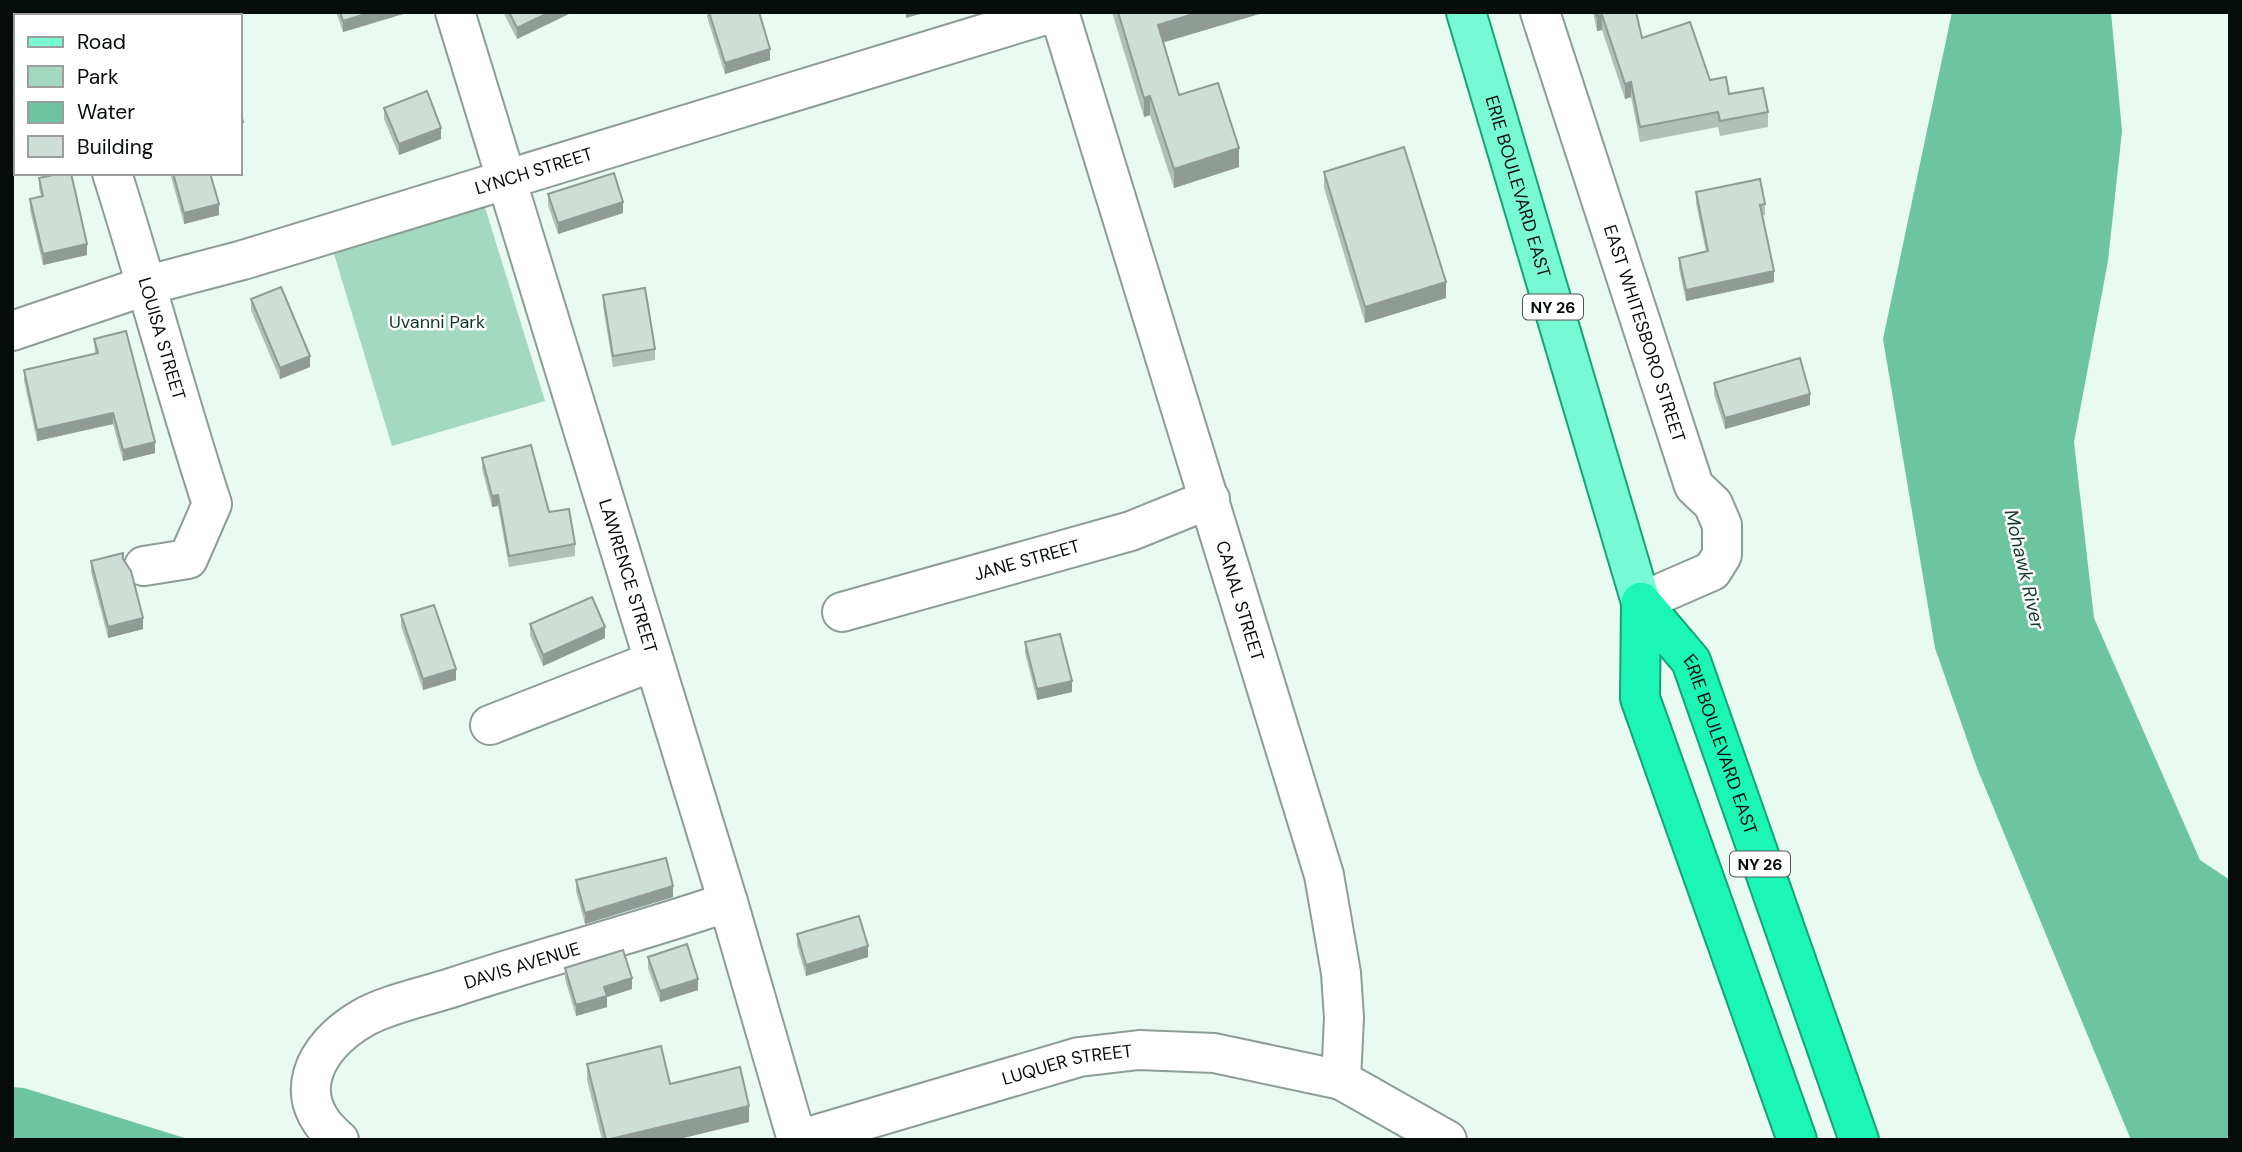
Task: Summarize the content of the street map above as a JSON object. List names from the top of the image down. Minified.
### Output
{"streets":{"highway":["ERIE BOULEVARD EAST","NY 26"],"street":["LYNCH STREET","EAST WHITESBORO STREET","LOUISA STREET","JANE STREET","LAWRENCE STREET","CANAL STREET","DAVIS AVENUE","LUQUER STREET"]},"crossings":[["LYNCH STREET","LOUISA STREET"],["LYNCH STREET","LAWRENCE STREET"],["LYNCH STREET","CANAL STREET"],["ERIE BOULEVARD EAST","EAST WHITESBORO STREET"],["JANE STREET","CANAL STREET"],["LAWRENCE STREET","DAVIS AVENUE"],["LAWRENCE STREET","LUQUER STREET"],["CANAL STREET","LUQUER STREET"]],"water":["Mohawk River"],"parks":["Uvanni Park"],"legend":["Road","Park","Water","Building"]}
